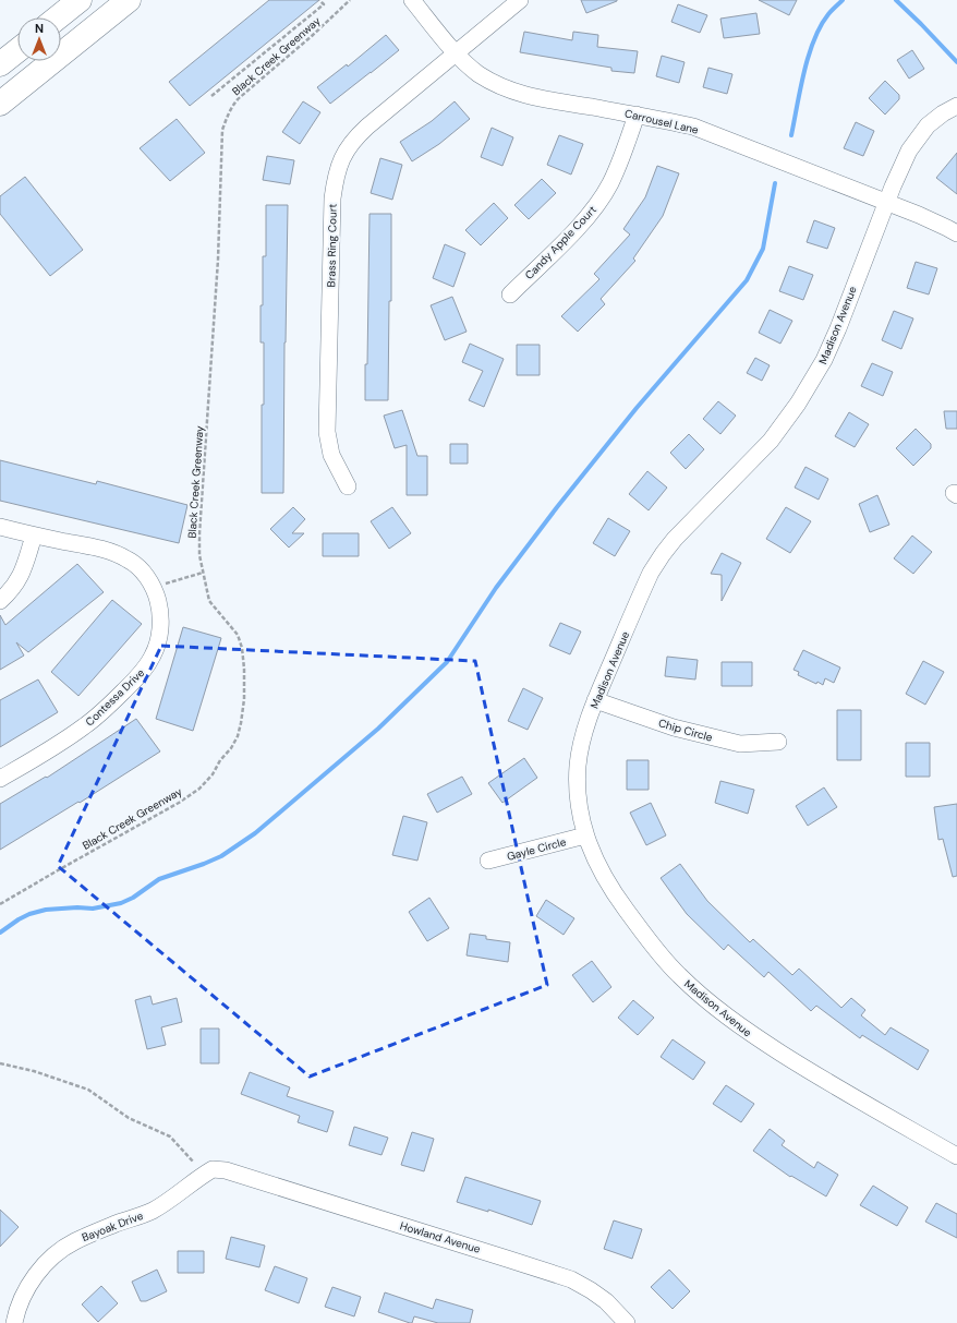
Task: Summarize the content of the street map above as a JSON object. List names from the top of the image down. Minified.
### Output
{"streets":{"street":["Carrousel Lane","Candy Apple Court","Brass Ring Court","Madison Avenue","Contessa Drive","Chip Circle","Gayle Circle","Bayoak Drive","Howland Avenue"],"path":["Black Creek Greenway"]},"crossings":[["Carrousel Lane","Candy Apple Court"],["Carrousel Lane","Brass Ring Court"],["Carrousel Lane","Madison Avenue"],["Madison Avenue","Chip Circle"],["Madison Avenue","Gayle Circle"],["Bayoak Drive","Howland Avenue"]],"north":"top"}
